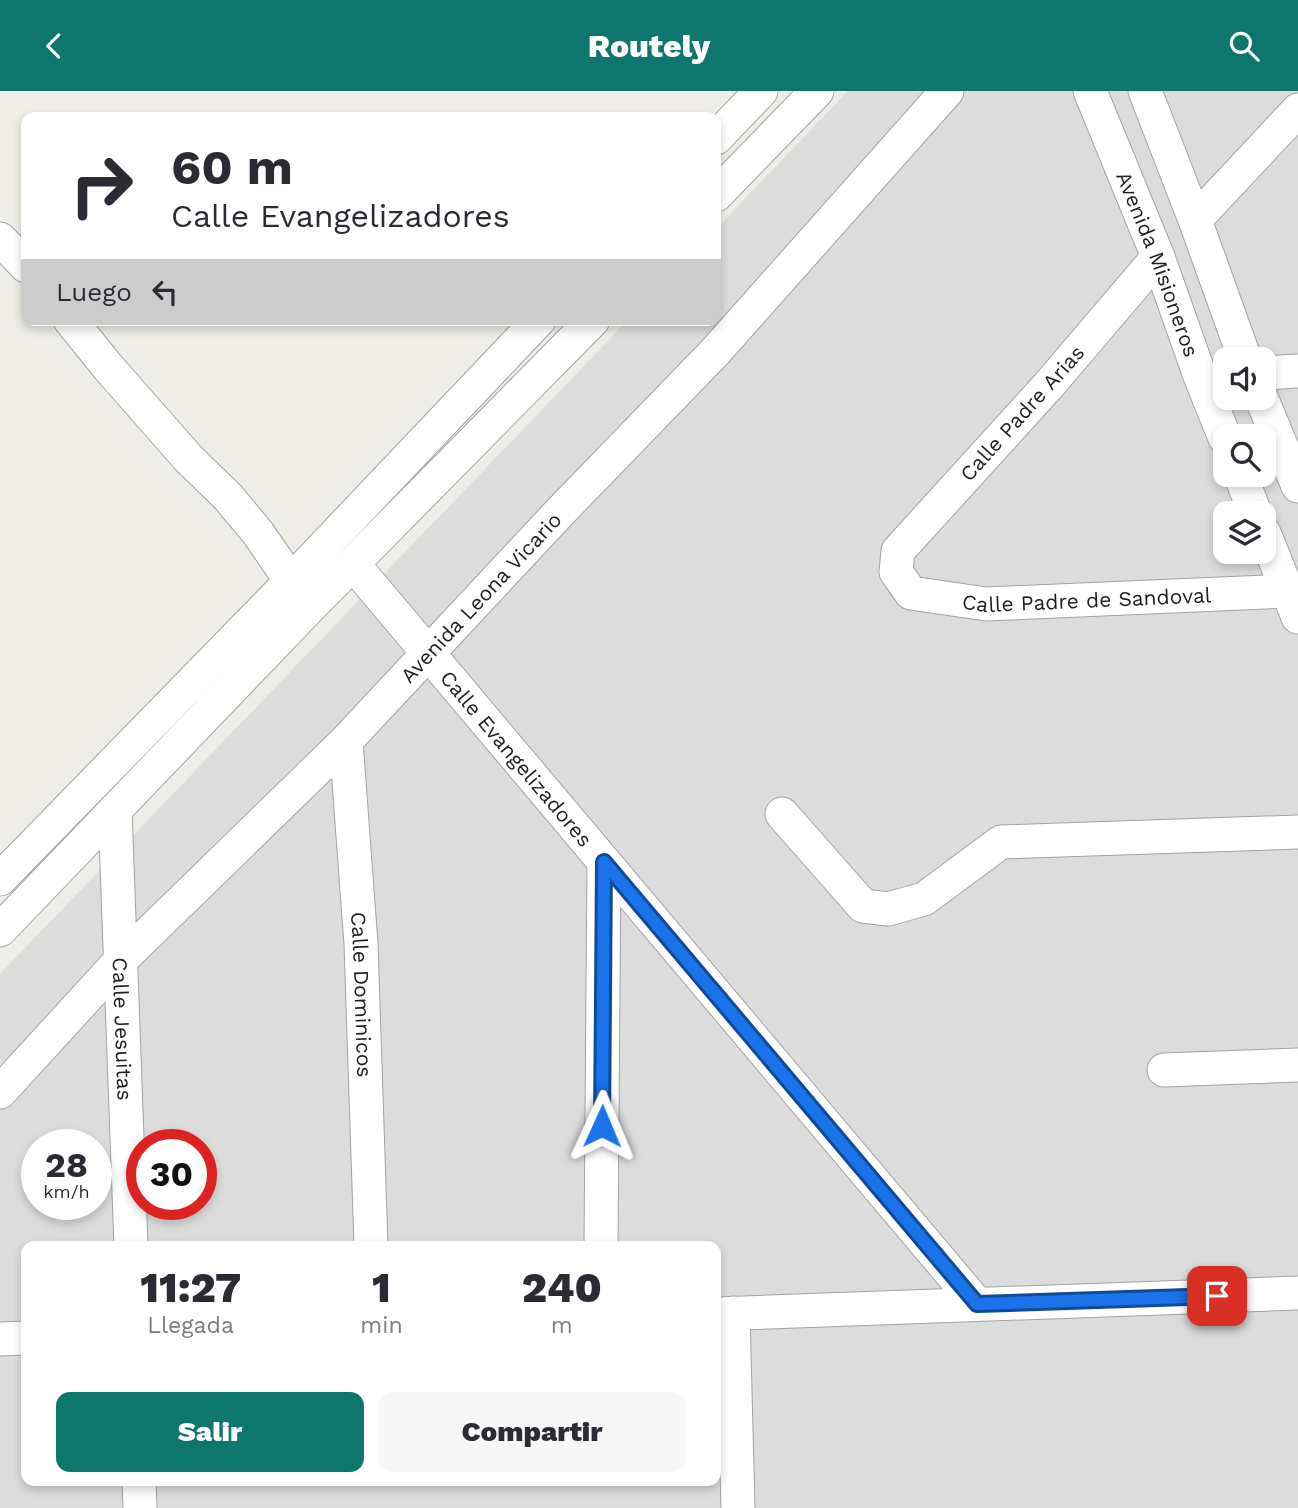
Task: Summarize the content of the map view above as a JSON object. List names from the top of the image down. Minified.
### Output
{"streets":{"street":["Avenida Misioneros","Calle Padre Arias","Calle Padre de Sandoval","Avenida Leona Vicario","Calle Evangelizadores","Calle Dominicos","Calle Jesuitas"]},"crossings":[["Avenida Misioneros","Calle Padre Arias"],["Calle Padre Arias","Calle Padre de Sandoval"],["Avenida Leona Vicario","Calle Evangelizadores"],["Avenida Leona Vicario","Calle Dominicos"],["Avenida Leona Vicario","Calle Jesuitas"]],"page":{"header":"Routely","turn":["60 m","Calle Evangelizadores"],"then":"Luego","speed":"28 km/h","limit":"30","eta":["11:27","Llegada","1","min","240","m"],"buttons":["Salir","Compartir"]}}
